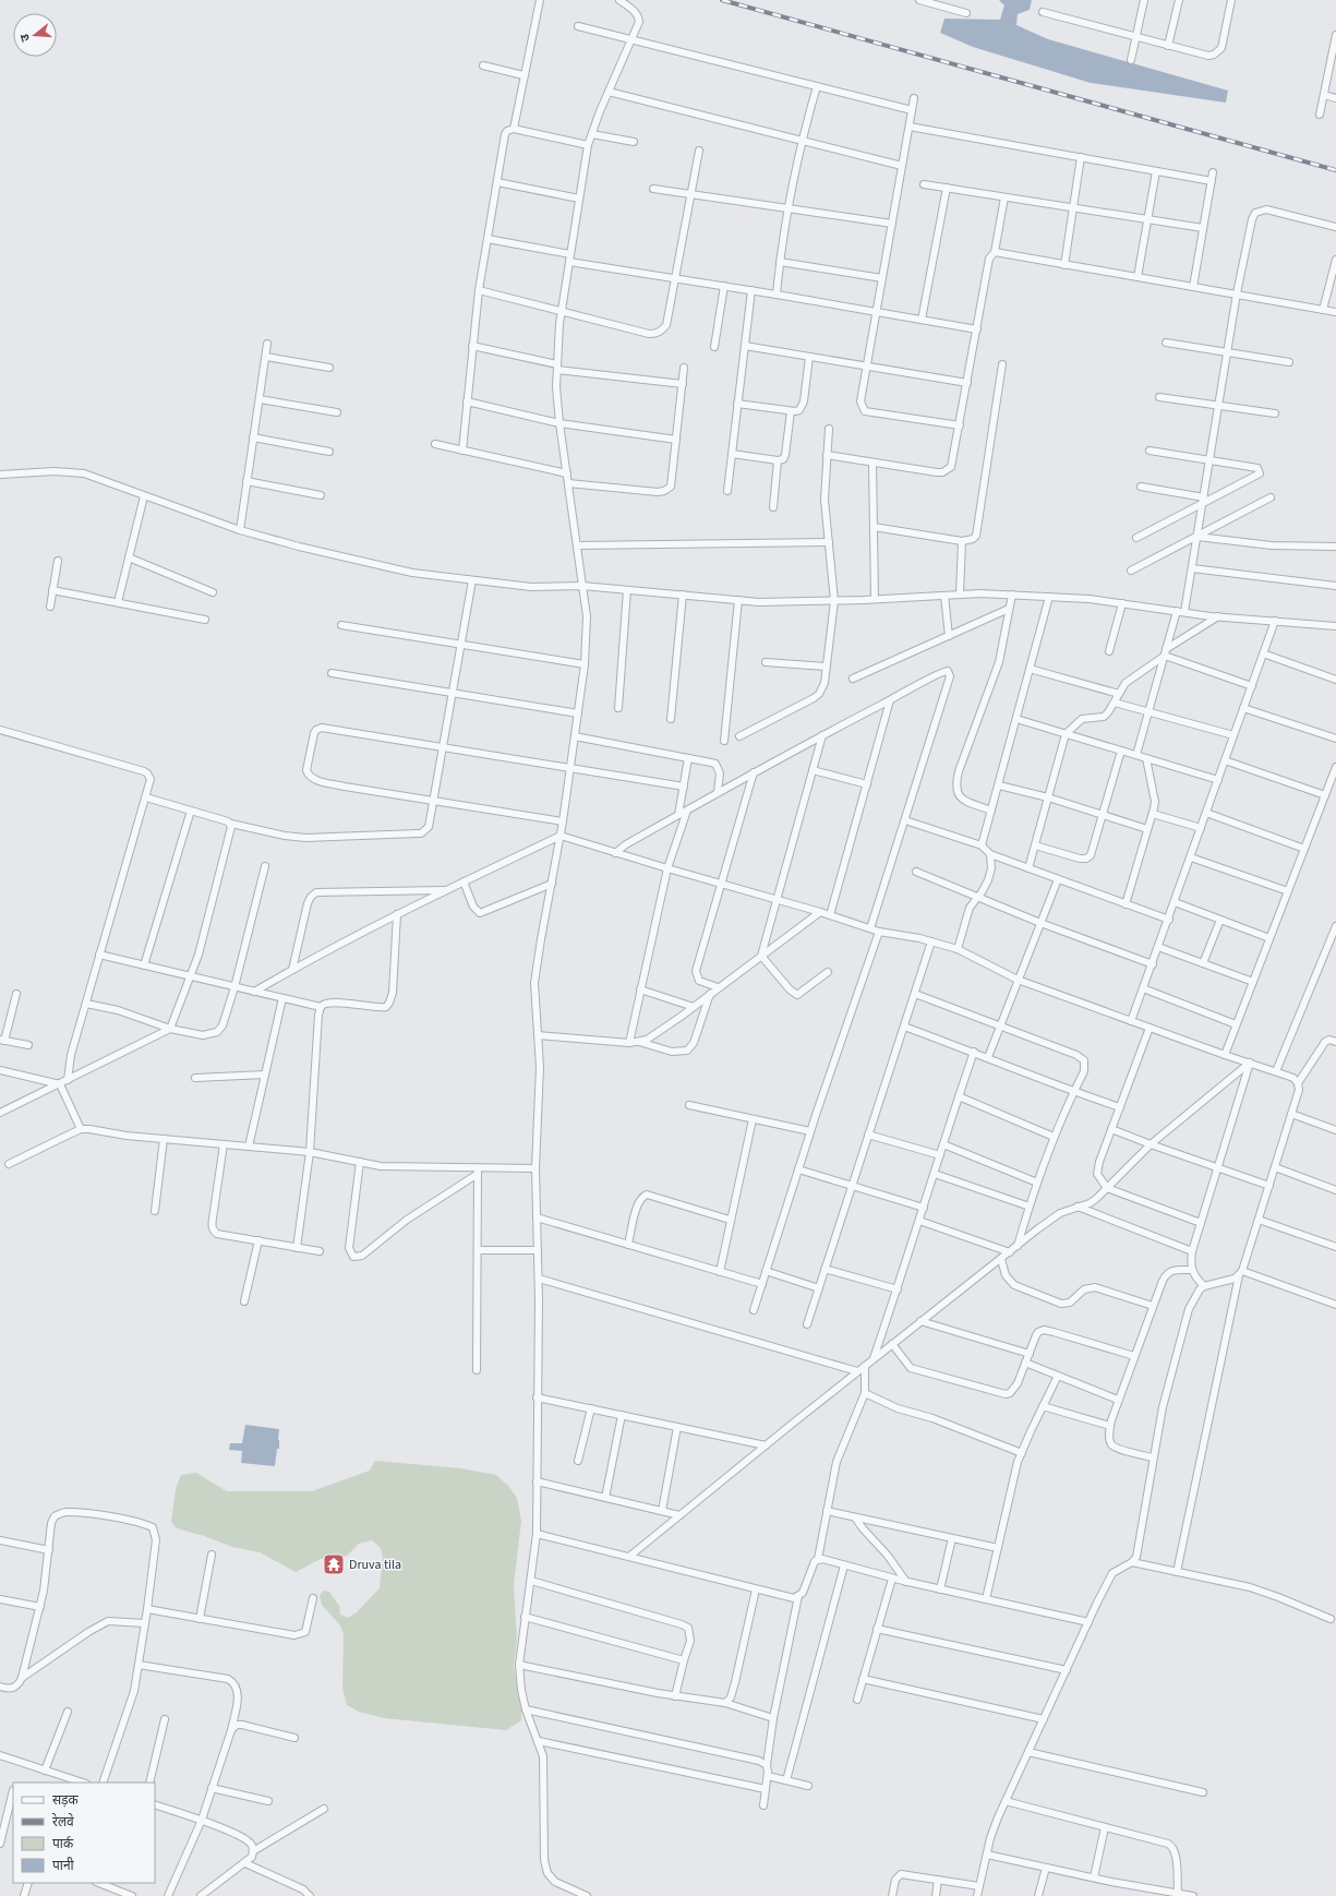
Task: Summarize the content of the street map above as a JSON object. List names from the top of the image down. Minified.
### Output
{"places":{"temple":["Druva tila"]},"legend":["सड़क","रेलवे","पार्क","पानी"],"north":"left"}
